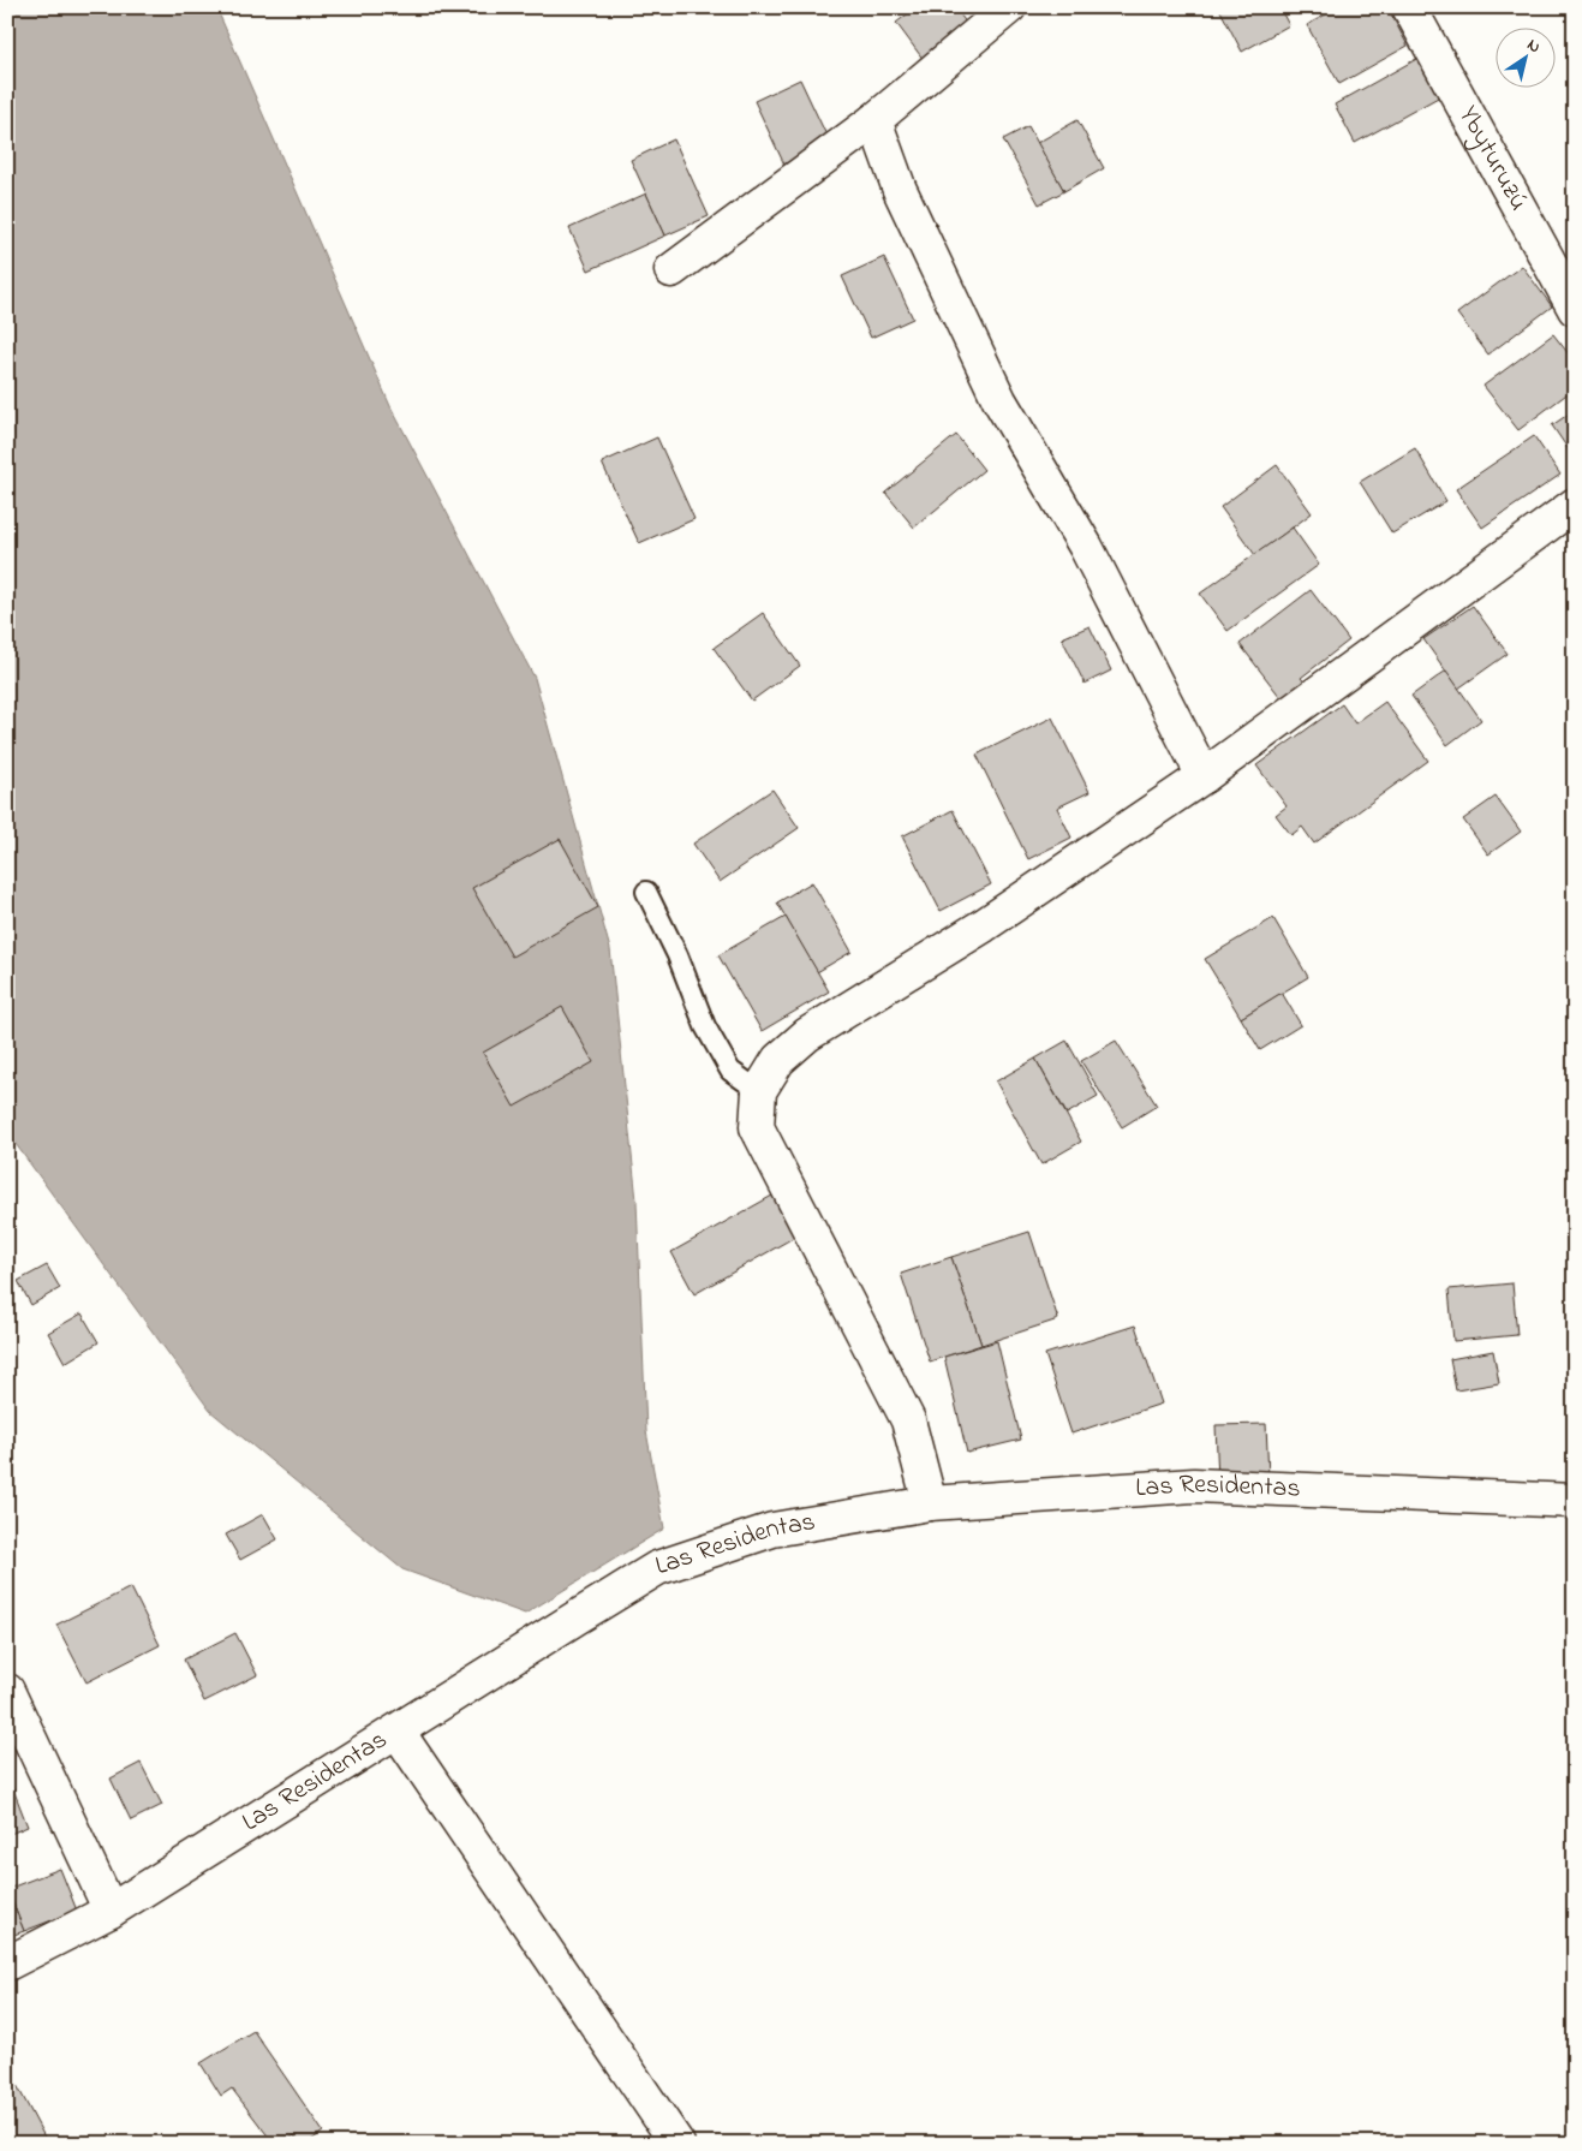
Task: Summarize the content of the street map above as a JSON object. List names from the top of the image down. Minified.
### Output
{"streets":{"street":["Ybyturuzú","Las Residentas"]},"north":"top right"}
